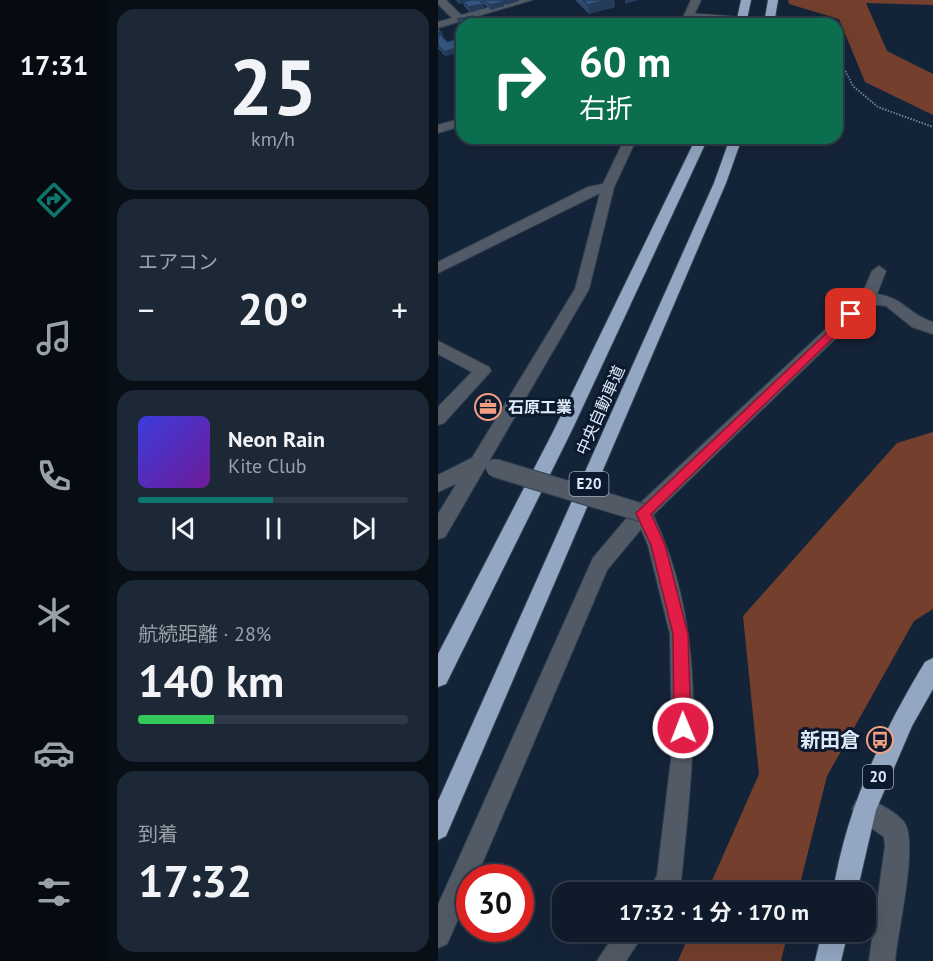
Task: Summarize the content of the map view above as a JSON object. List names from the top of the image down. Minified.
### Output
{"streets":{"highway":["中央自動車道","E20","20"]},"places":{"office":["石原工業"],"bus stop":["新田倉"]},"page":{"tabs":"17:31","tile":[["25","km/h"],"エアコン",["航続距離 · 28%","140 km"],["到着","17:32"]],"turn":["60 m","右折"],"heat":["−","20°","+"],"song":["Neon Rain","Kite Club"],"limit":"30","trip":"17:32 · 1 分 · 170 m"}}
